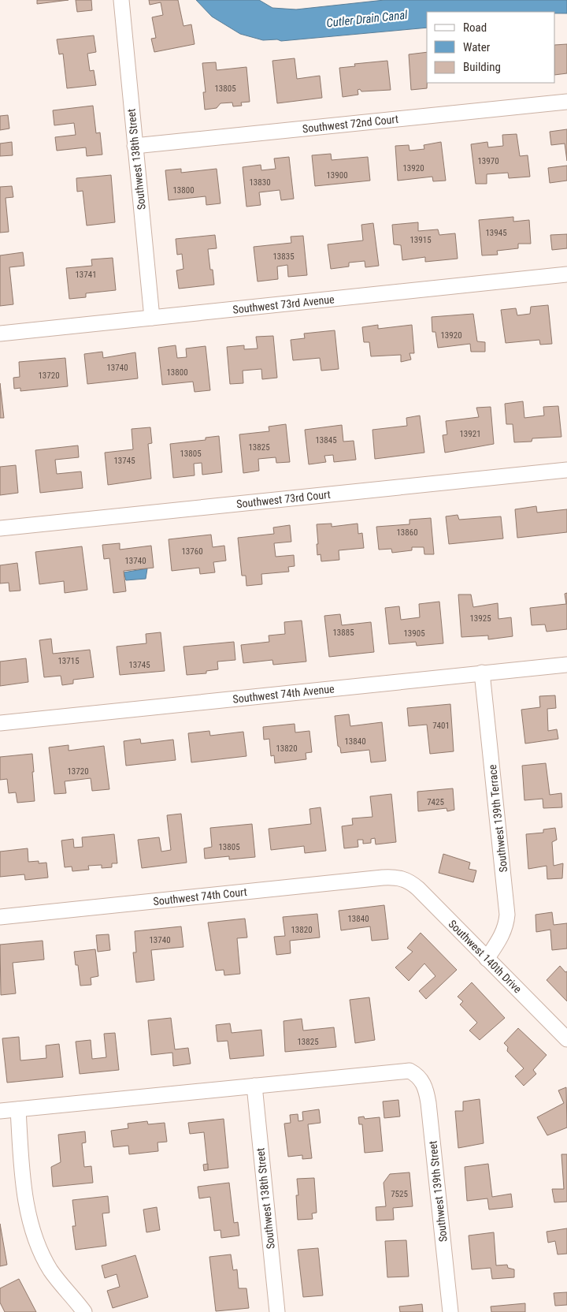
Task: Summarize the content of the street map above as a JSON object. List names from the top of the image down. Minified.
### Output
{"streets":{"street":["Southwest 72nd Court","Southwest 138th Street","Southwest 73rd Avenue","Southwest 73rd Court","Southwest 74th Avenue","Southwest 139th Terrace","Southwest 74th Court","Southwest 140th Drive","Southwest 139th Street"]},"crossings":[["Southwest 72nd Court","Southwest 138th Street"],["Southwest 138th Street","Southwest 73rd Avenue"],["Southwest 138th Street","Southwest 139th Street"],["Southwest 74th Avenue","Southwest 139th Terrace"],["Southwest 139th Terrace","Southwest 140th Drive"],["Southwest 74th Court","Southwest 140th Drive"]],"water":["Cutler Drain Canal"],"house_numbers":["13805","13970","13920","13900","13830","13800","13945","13915","13835","13741","13920","13740","13800","13720","13921","13845","13825","13805","13745","13860","13760","13740","13925","13885","13905","13715","13745","7401","13840","13820","13720","7425","13805","13840","13820","13740","13825","7525"],"legend":["Road","Water","Building"]}
